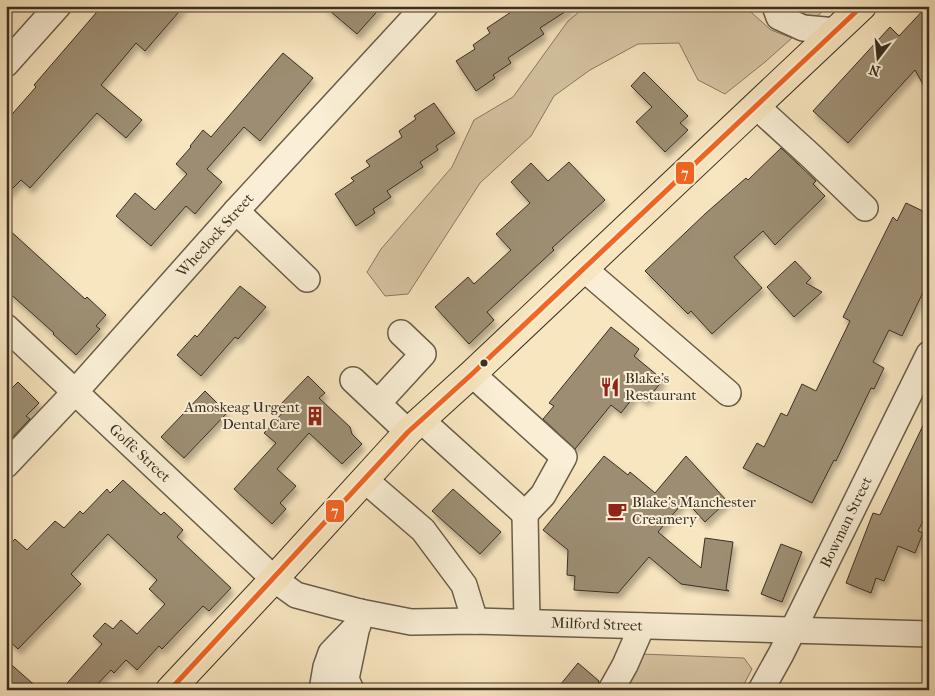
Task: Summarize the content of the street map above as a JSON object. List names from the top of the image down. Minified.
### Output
{"streets":{"street":["Wheelock Street","Goffe Street","Bowman Street","Milford Street"]},"crossings":[["Wheelock Street","Goffe Street"],["Goffe Street","Milford Street"],["Bowman Street","Milford Street"]],"places":{"restaurant":["Blake's Restaurant"],"building":["Amoskeag Urgent Dental Care"],"cafe":["Blake's Manchester Creamery"]},"lines":["transit line 7"],"north":"bottom"}
